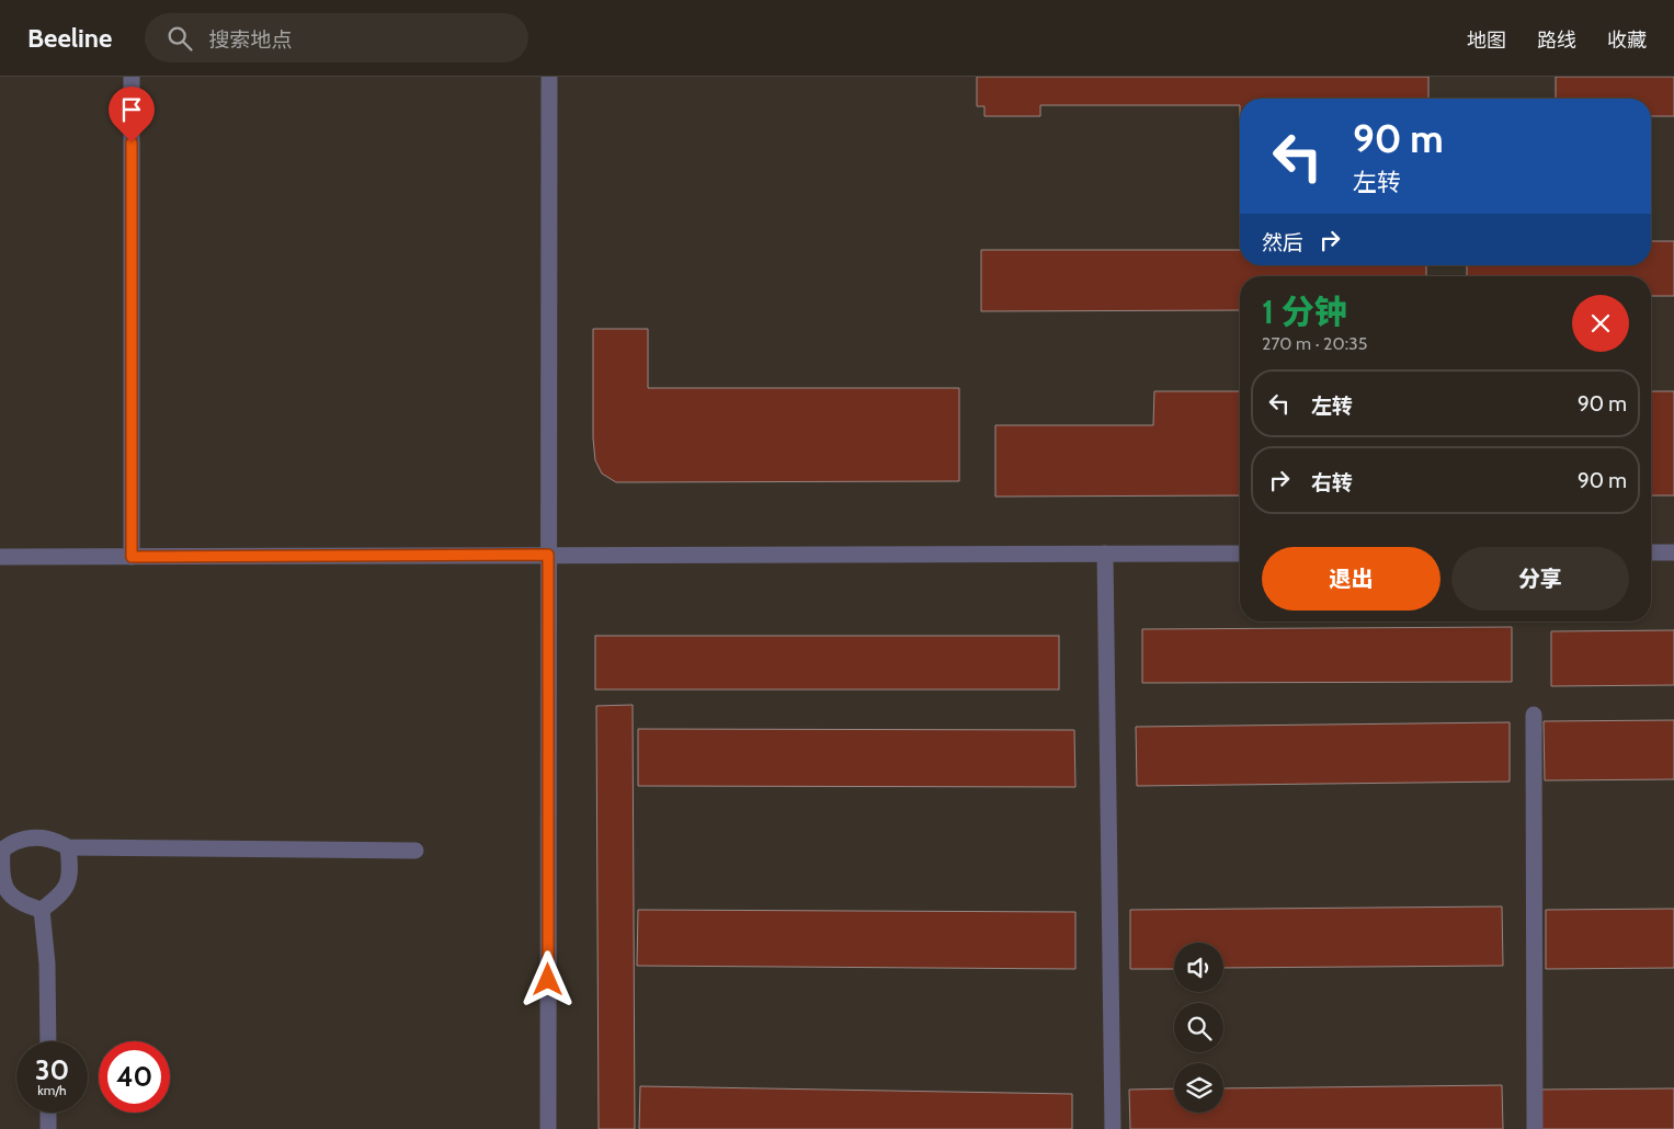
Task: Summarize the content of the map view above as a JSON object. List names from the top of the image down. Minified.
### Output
{"page":{"header":"Beeline","search":"搜索地点","nav":["地图","路线","收藏"],"turn":["90 m","左转"],"then":"然后","heading":["1 分钟","270 m · 20:35"],"list":[{"name":"左转","value":"90 m"},{"name":"右转","value":"90 m"}],"buttons":["退出","分享"],"speed":"30 km/h","limit":"40"}}
